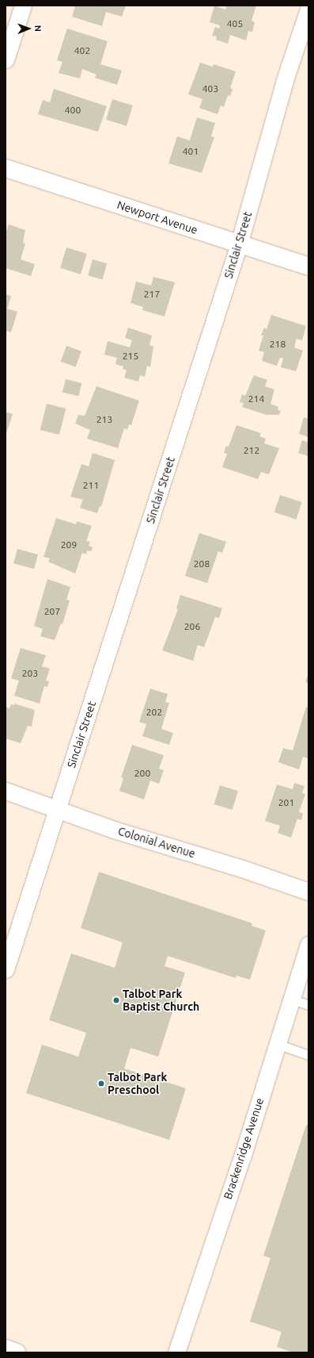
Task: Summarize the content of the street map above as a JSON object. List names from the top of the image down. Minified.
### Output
{"streets":{"street":["Newport Avenue","Sinclair Street","Colonial Avenue","Brackenridge Avenue"]},"crossings":[["Newport Avenue","Sinclair Street"],["Sinclair Street","Colonial Avenue"]],"places":["Talbot Park Baptist Church","Talbot Park Preschool"],"house_numbers":["405","402","403","400","401","217","218","215","214","213","212","211","209","208","207","206","203","202","200","201"],"north":"right"}
